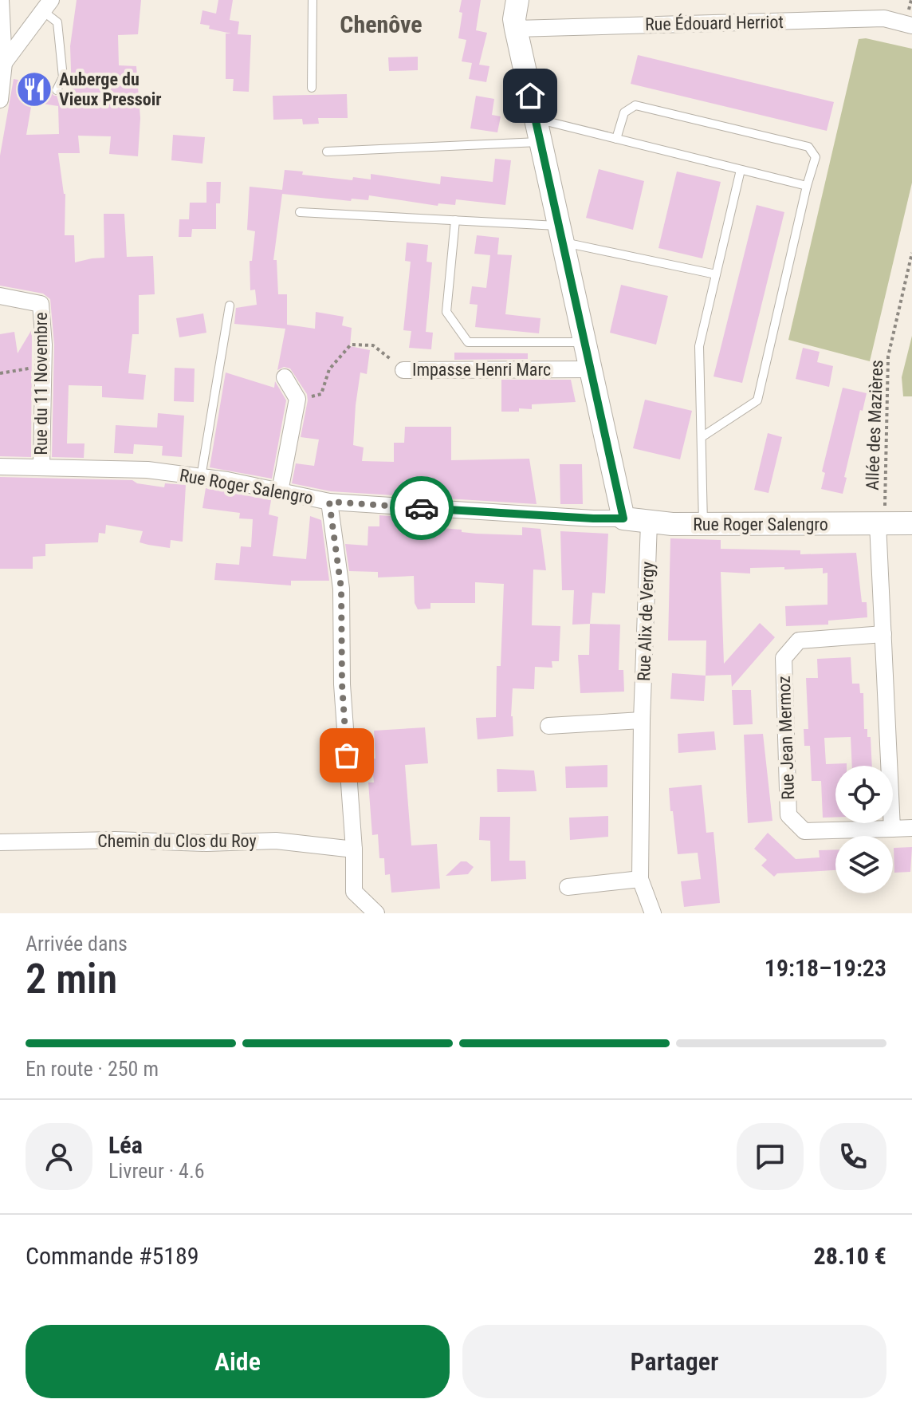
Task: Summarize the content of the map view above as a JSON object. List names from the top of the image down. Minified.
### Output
{"streets":{"street":["Rue Édouard Herriot","Impasse Henri Marc","Rue du 11 Novembre","Rue Roger Salengro","Rue Alix de Vergy","Rue Jean Mermoz","Chemin du Clos du Roy"],"path":["Allée des Mazières"]},"crossings":[["Rue du 11 Novembre","Rue Roger Salengro"],["Allée des Mazières","Rue Roger Salengro"],["Rue Roger Salengro","Rue Alix de Vergy"]],"districts":["Chenôve"],"places":{"restaurant":["Auberge du Vieux Pressoir"]},"page":{"heading":["2 min","Arrivée dans","19:18–19:23"],"panel":["Léa","Livreur · 4.6","Commande #5189","28.10 €"],"bar":"En route · 250 m","buttons":["Aide","Partager"]}}
